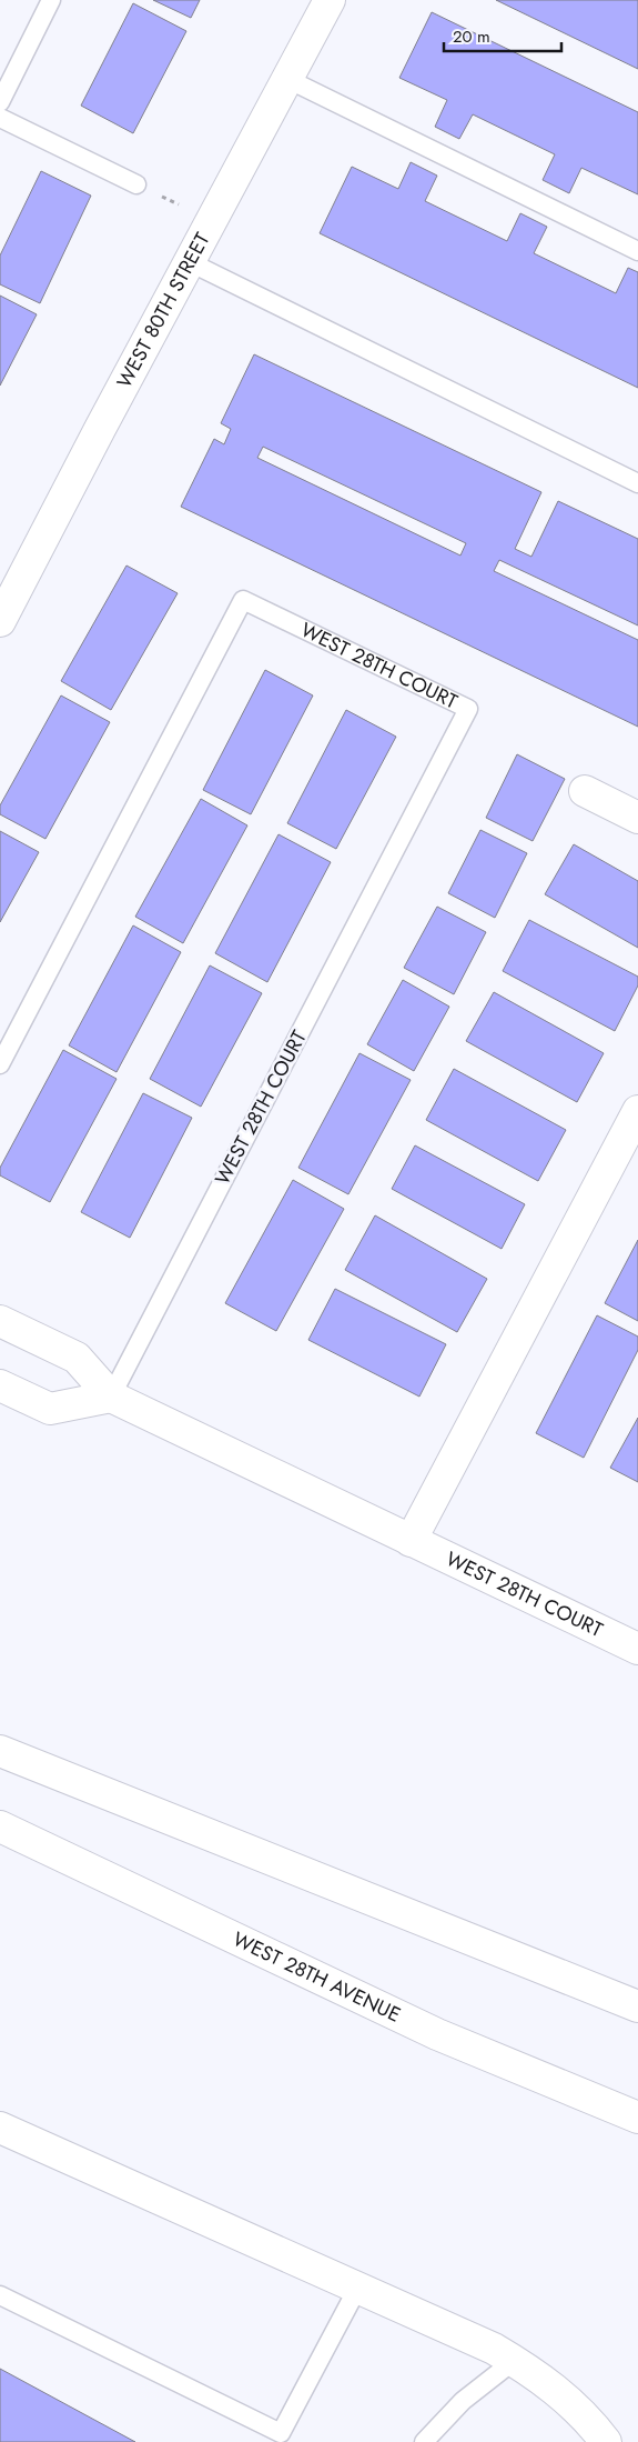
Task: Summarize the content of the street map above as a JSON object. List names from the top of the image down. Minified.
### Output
{"streets":{"street":["WEST 80TH STREET","WEST 28TH COURT","WEST 28TH AVENUE"]},"scale_bar":"20 m"}
